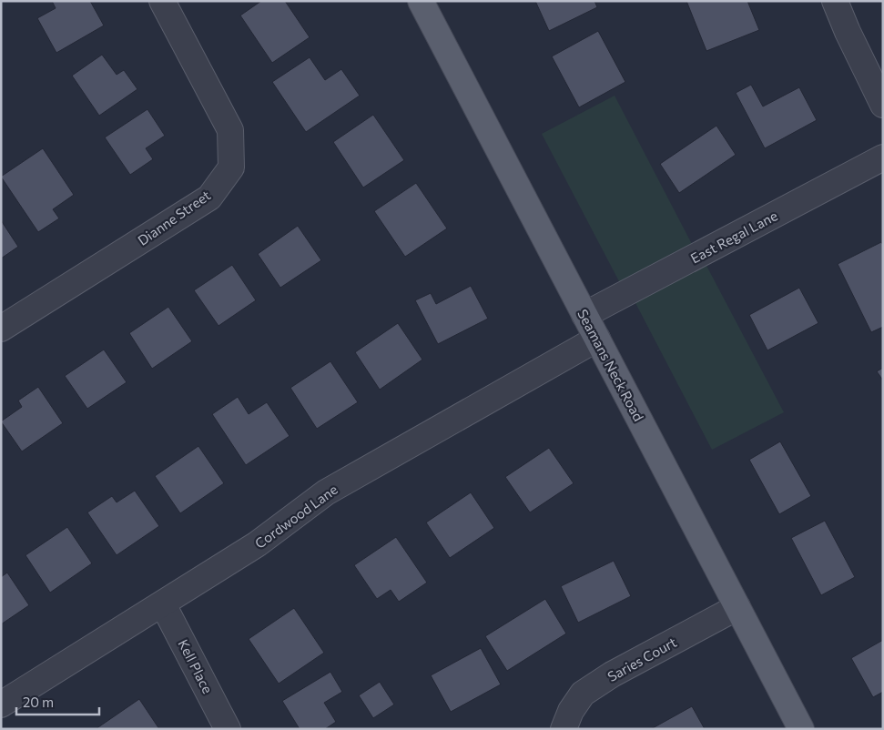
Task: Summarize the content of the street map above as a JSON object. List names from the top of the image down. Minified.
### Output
{"streets":{"main road":["Seamans Neck Road"],"street":["Dianne Street","East Regal Lane","Cordwood Lane","Saries Court","Kell Place"]},"crossings":[["East Regal Lane","Seamans Neck Road"],["Seamans Neck Road","Cordwood Lane"],["Seamans Neck Road","Saries Court"],["Cordwood Lane","Kell Place"]],"scale_bar":"20 m"}
